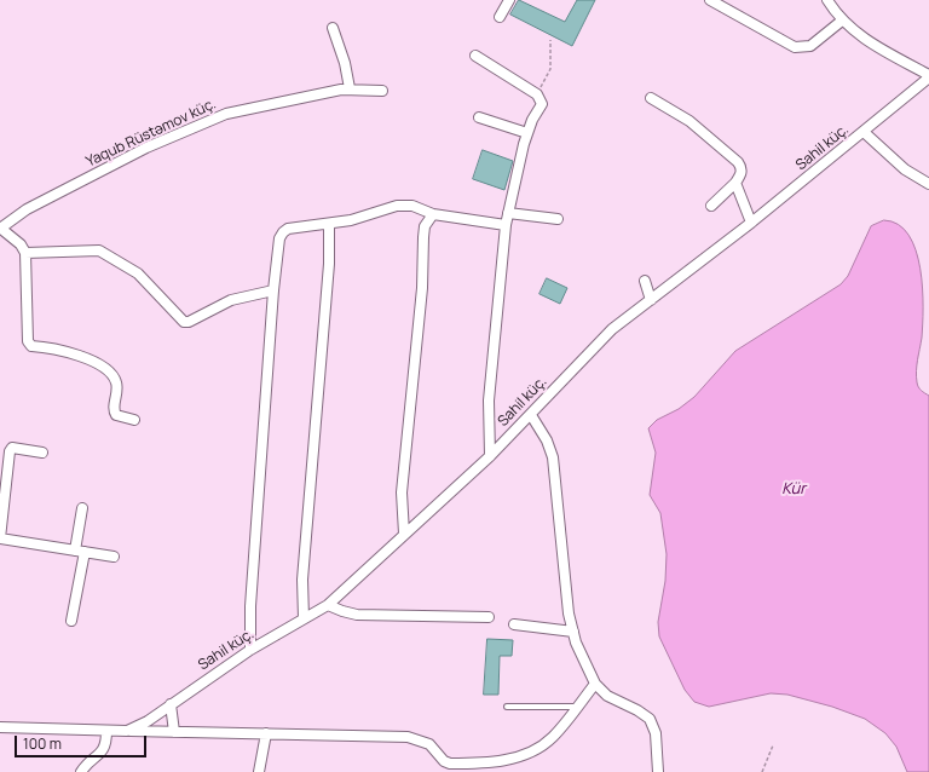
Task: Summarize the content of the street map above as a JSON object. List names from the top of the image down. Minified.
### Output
{"streets":{"street":["Yaqub Rüstəmov küç.","Sahil küç."]},"water":["Kür"],"scale_bar":"100 m"}
